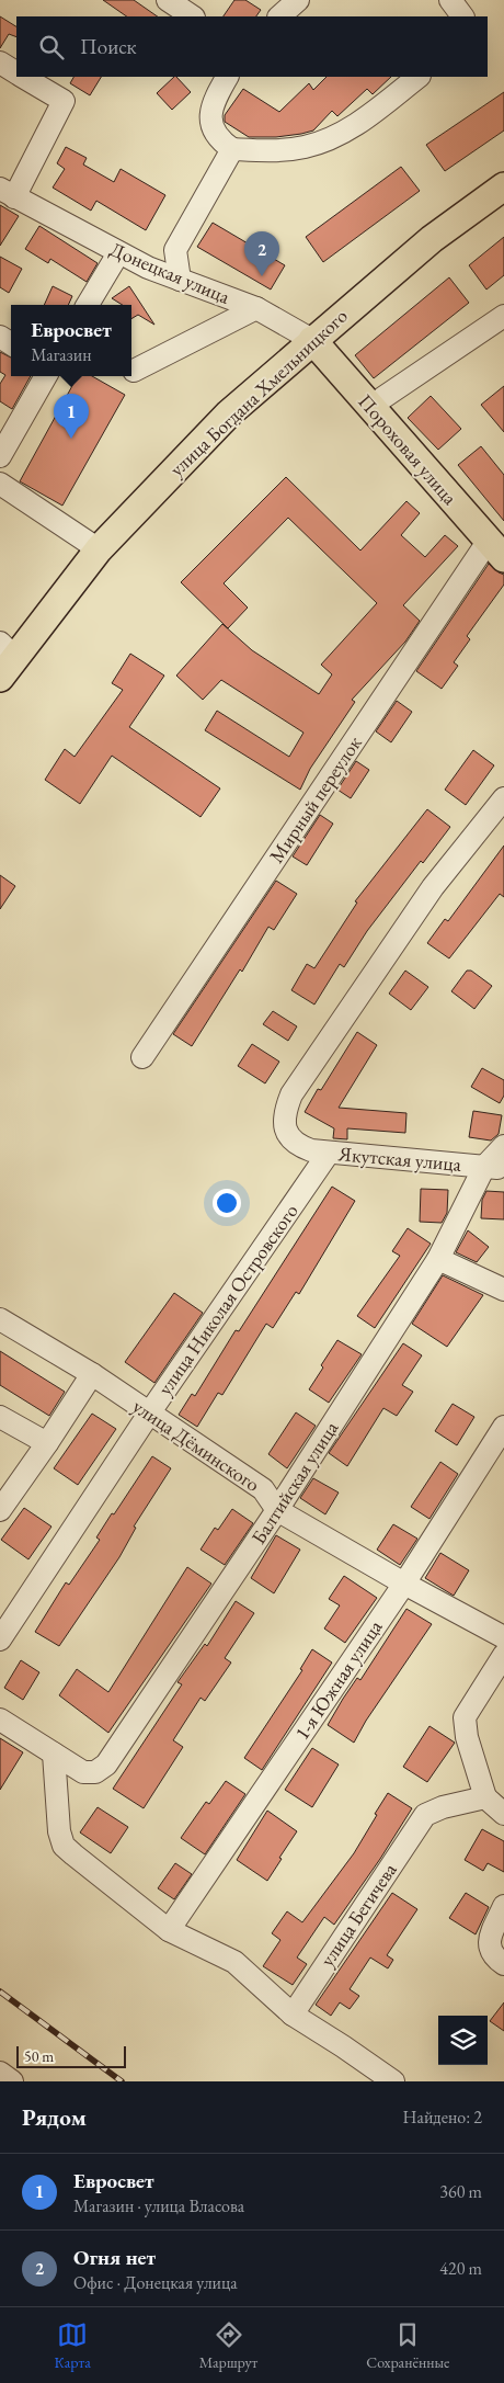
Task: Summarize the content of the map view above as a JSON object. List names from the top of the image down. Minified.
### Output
{"streets":{"main road":["улица Богдана Хмельницкого","Пороховая улица"],"street":["Донецкая улица","Мирный переулок","Якутская улица","улица Николая Островского","улица Дёминского","Балтийская улица","1-я Южная улица","улица Бегичева"]},"crossings":[["Донецкая улица","улица Богдана Хмельницкого"],["Донецкая улица","Пороховая улица"],["улица Богдана Хмельницкого","Пороховая улица"],["Пороховая улица","Мирный переулок"],["Якутская улица","улица Николая Островского"],["Якутская улица","Балтийская улица"],["улица Николая Островского","улица Дёминского"],["улица Дёминского","Балтийская улица"],["улица Дёминского","1-я Южная улица"]],"scale_bar":"50 m","page":{"search":"Поиск","pins":["2","1"],"popup":["Евросвет","Магазин"],"scale":"50 m","heading":["Рядом","Найдено: 2"],"list":[{"mark":"1","name":"Евросвет","note":"Магазин · улица Власова","value":"360 m"},{"mark":"2","name":"Огня нет","note":"Офис · Донецкая улица","value":"420 m"}],"nav":["Карта","Маршрут","Сохранённые"]}}
